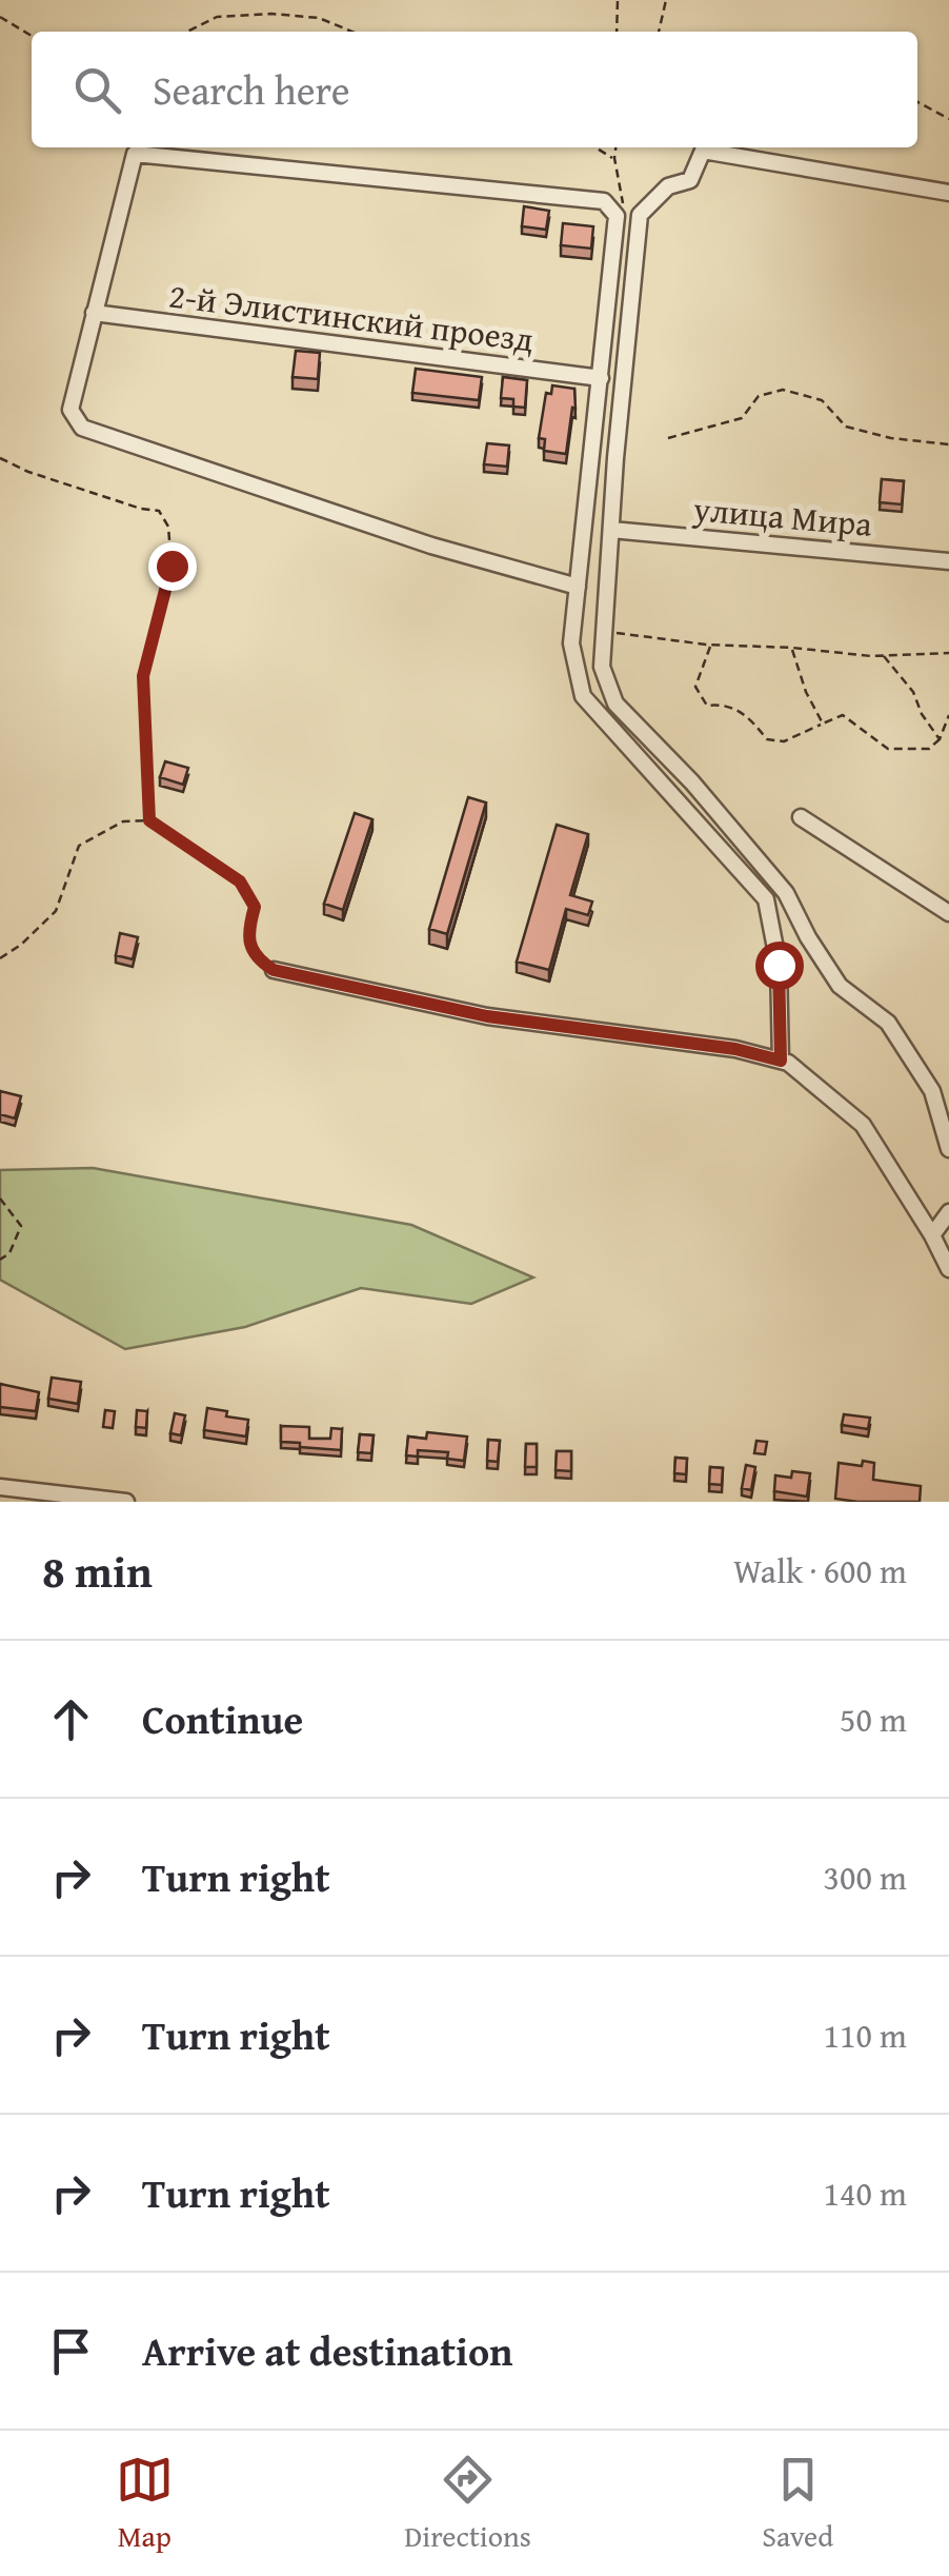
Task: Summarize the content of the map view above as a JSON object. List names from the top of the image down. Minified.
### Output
{"streets":{"street":["2-й Элистинский проезд","улица Мира"]},"page":{"search":"Search here","heading":["8 min","Walk · 600 m"],"list":[["Continue","50 m"],["Turn right","300 m"],["Turn right","110 m"],["Turn right","140 m"],"Arrive at destination"],"nav":["Map","Directions","Saved"]}}
